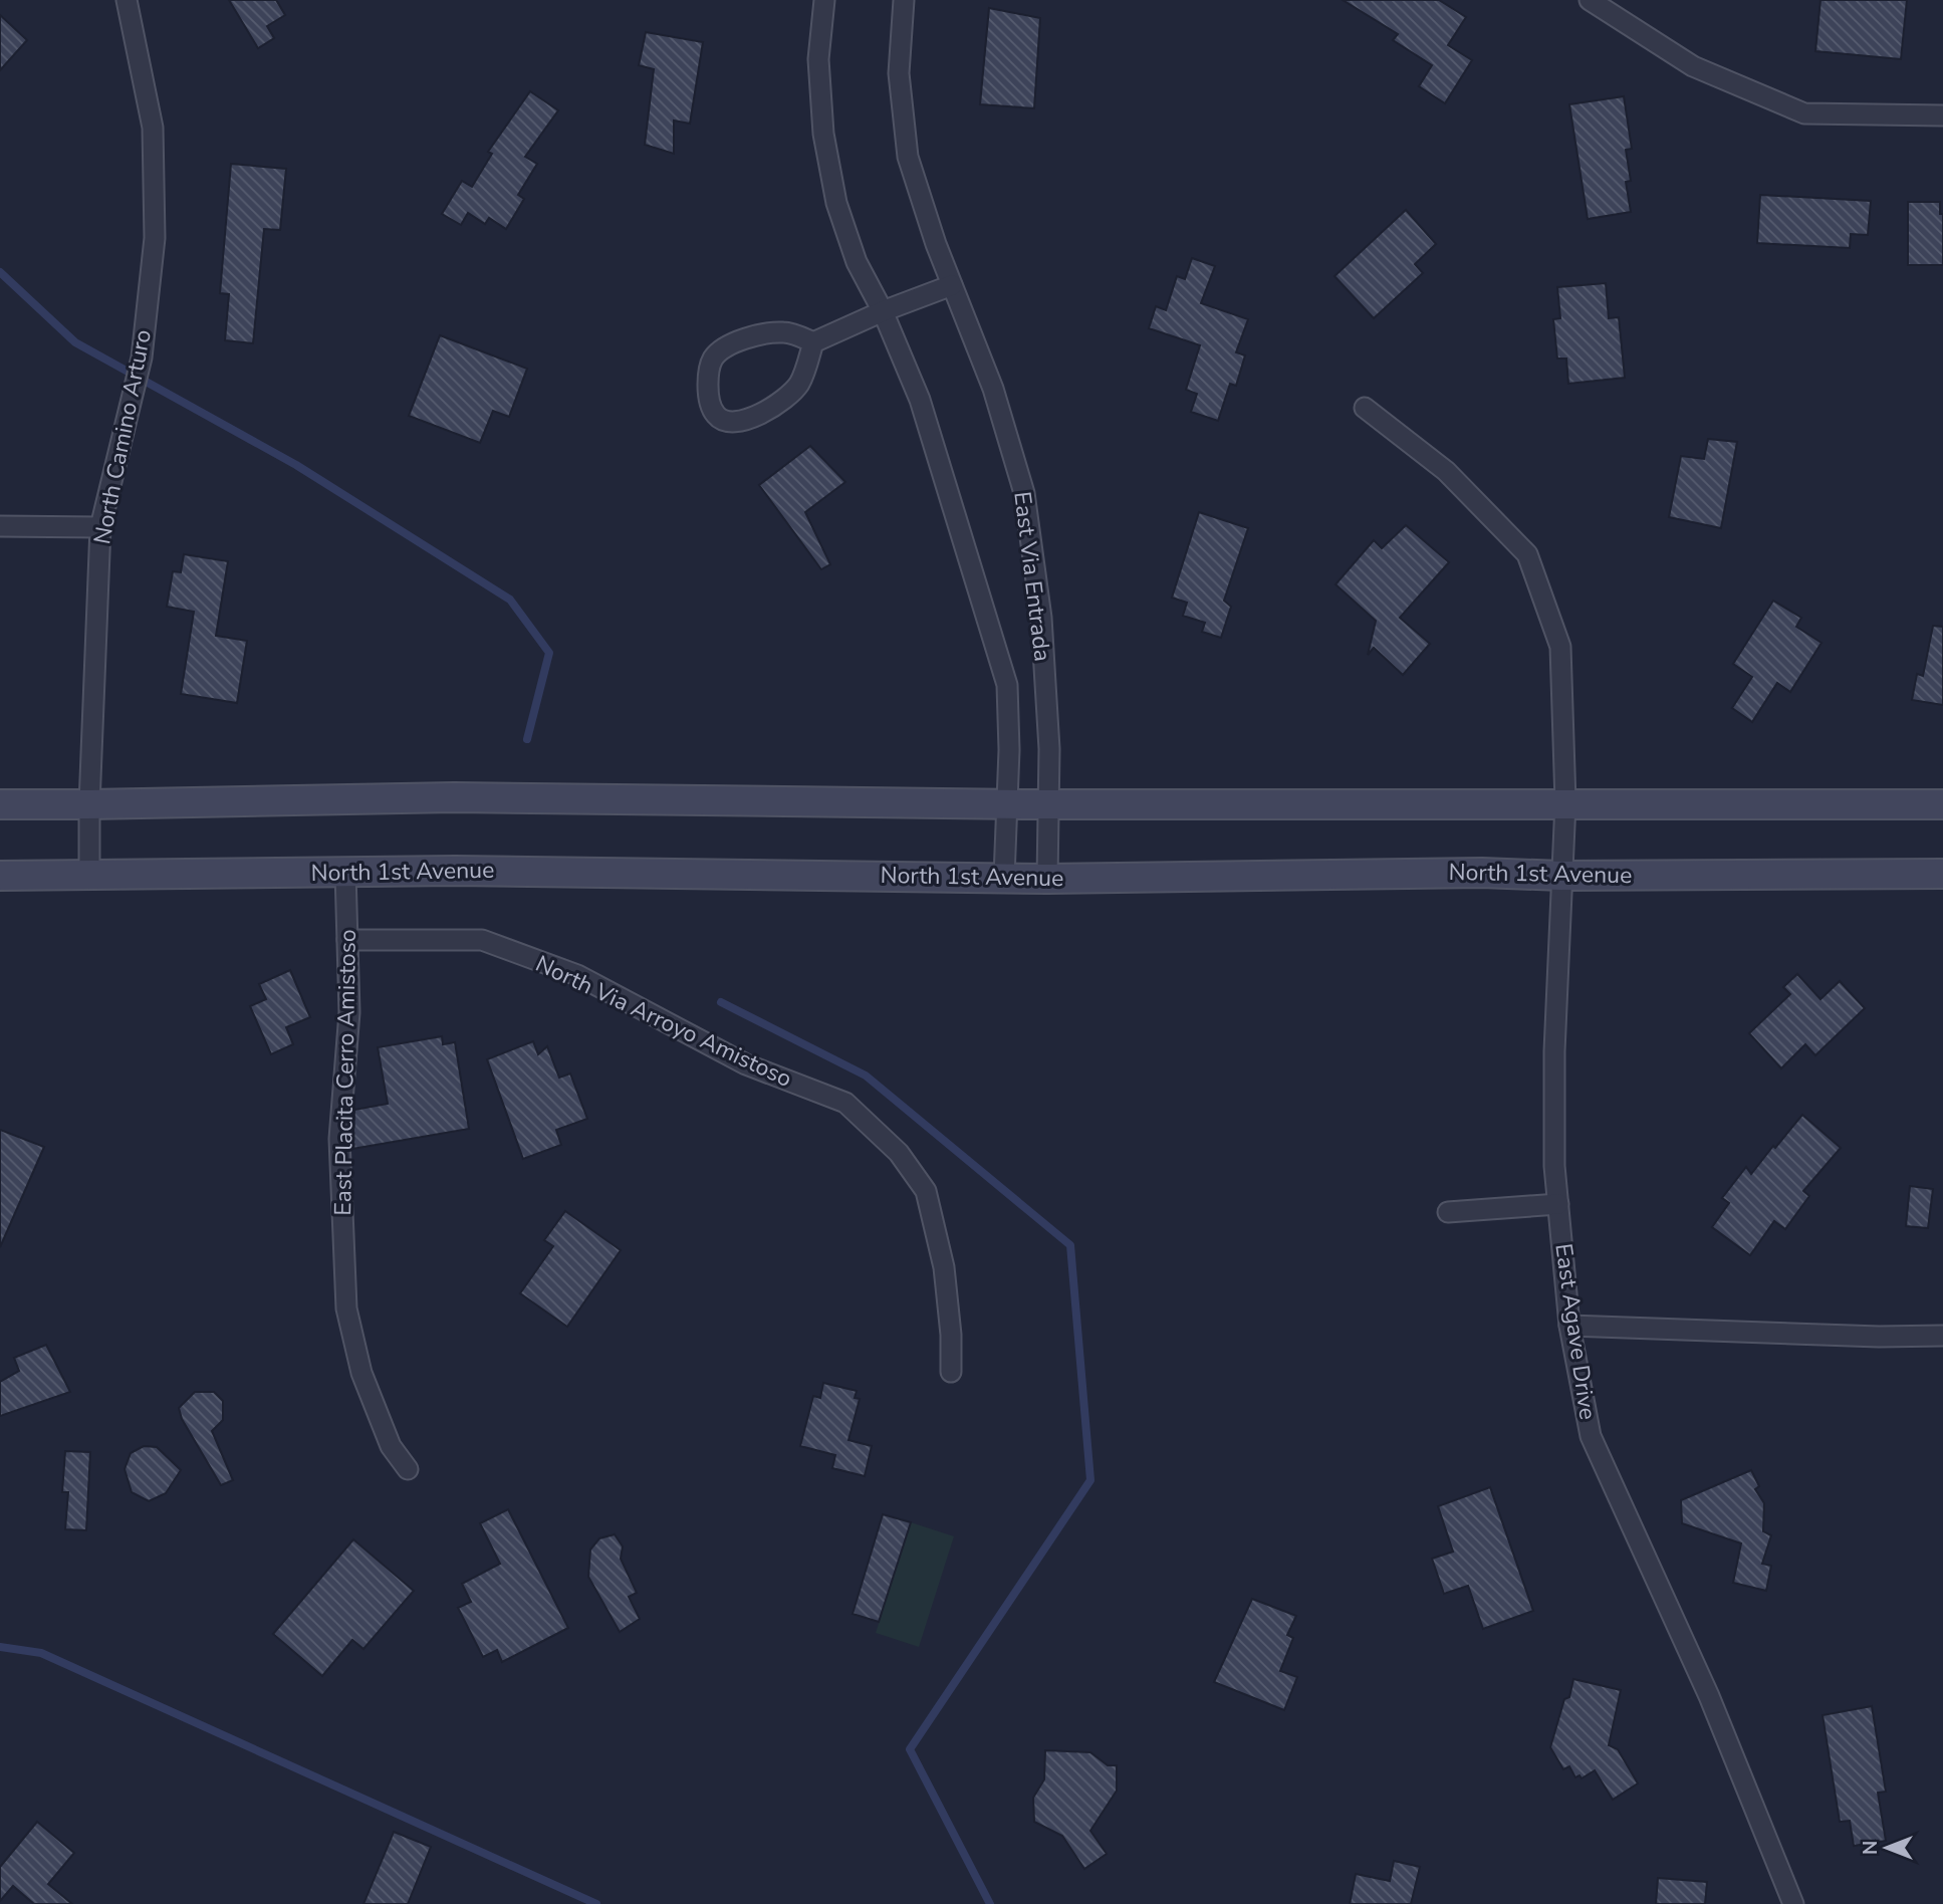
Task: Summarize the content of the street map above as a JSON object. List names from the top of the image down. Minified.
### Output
{"streets":{"main road":["North 1st Avenue"],"street":["North Camino Arturo","East Via Entrada","North Via Arroyo Amistoso","East Placita Cerro Amistoso","East Agave Drive"]},"crossings":[["North Camino Arturo","North 1st Avenue"],["East Via Entrada","North 1st Avenue"],["North 1st Avenue","East Placita Cerro Amistoso"],["North 1st Avenue","East Agave Drive"],["North Via Arroyo Amistoso","East Placita Cerro Amistoso"]],"north":"left"}
